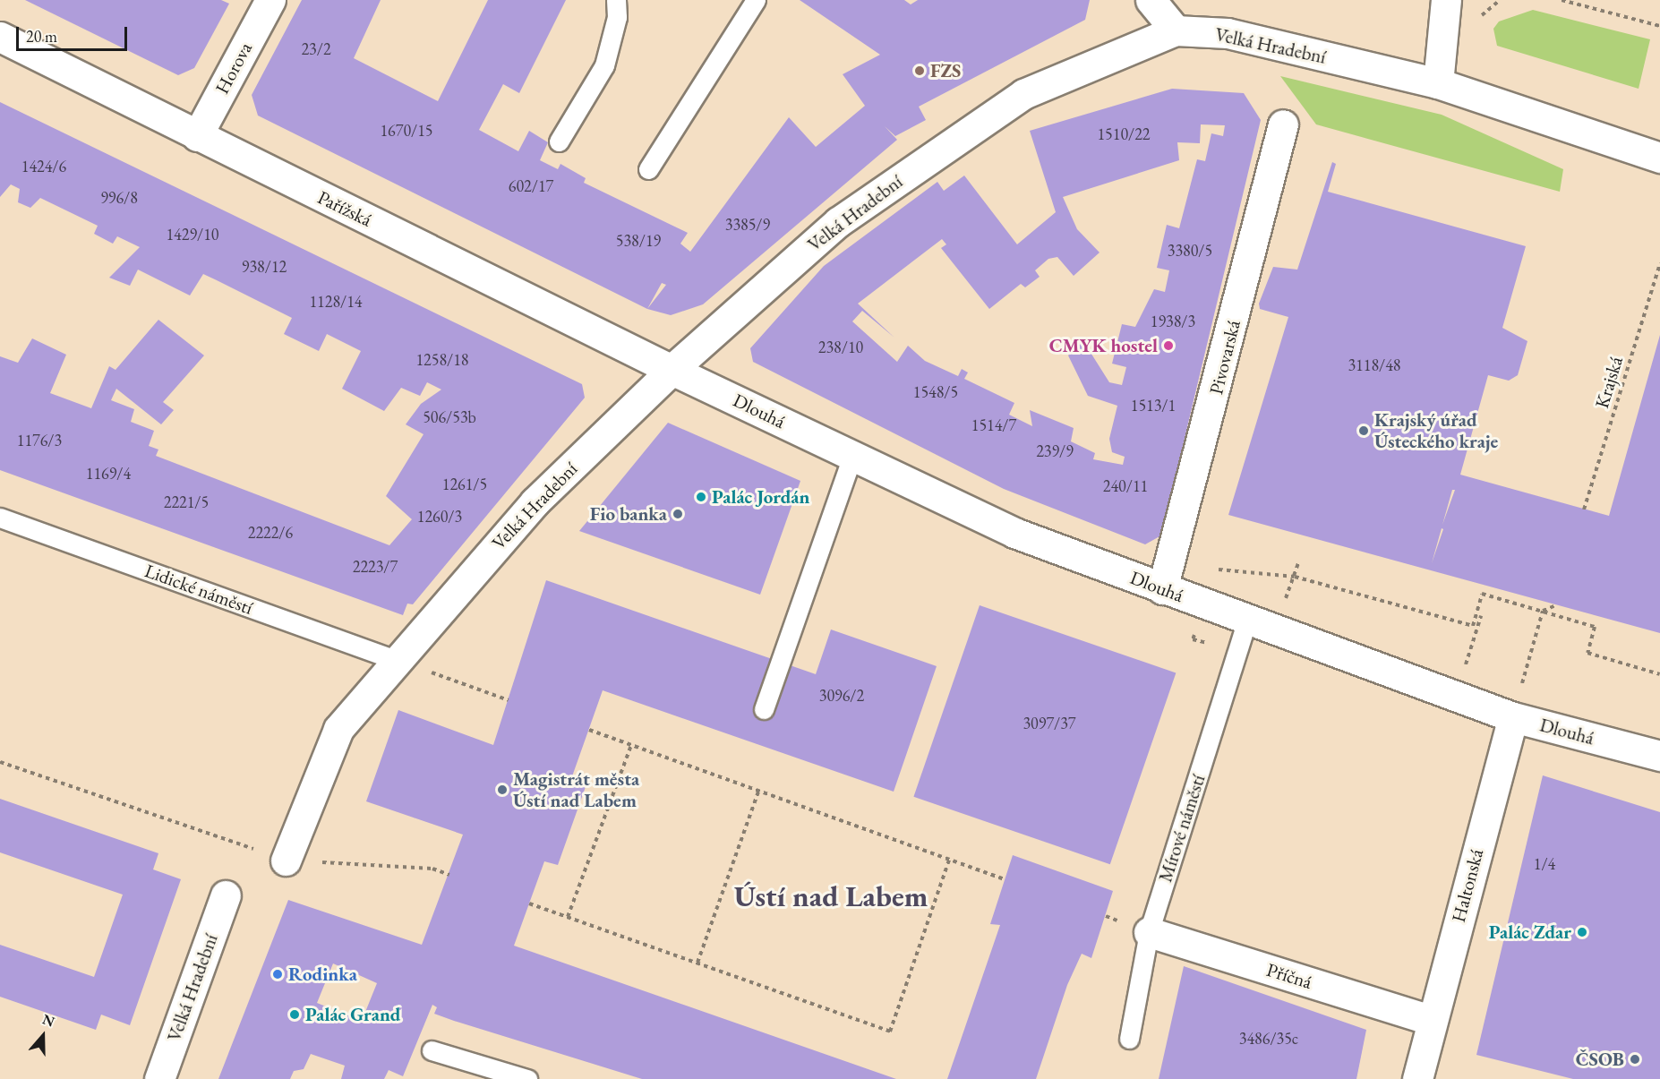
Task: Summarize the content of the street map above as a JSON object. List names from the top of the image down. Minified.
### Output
{"streets":{"street":["Velká Hradební","Horova","Pařížská","Pivovarská","Dlouhá","Haltonská","Příčná"],"lane":["Lidické náměstí","Mírové náměstí"],"path":["Krajská"]},"crossings":[["Velká Hradební","Pařížská"],["Velká Hradební","Dlouhá"],["Velká Hradební","Lidické náměstí"],["Horova","Pařížská"],["Pařížská","Dlouhá"],["Pivovarská","Dlouhá"],["Dlouhá","Mírové náměstí"],["Mírové náměstí","Příčná"],["Haltonská","Příčná"]],"districts":["Ústí nad Labem"],"places":["FZS","CMYK hostel","Krajský úřad Ústeckého kraje","Palác Jordán","Fio banka","Magistrát města Ústí nad Labem","Palác Zdar","Rodinka","Palác Grand","ČSOB"],"house_numbers":["23/2","1670/15","1510/22","1424/6","602/17","996/8","3385/9","1429/10","538/19","3380/5","938/12","1128/14","1938/3","238/10","1258/18","3118/48","1548/5","1513/1","506/53b","1514/7","1176/3","239/9","1169/4","1261/5","240/11","2221/5","1260/3","2222/6","2223/7","3096/2","3097/37","1/4","3486/35c"],"scale_bar":"20 m","north":"top"}
